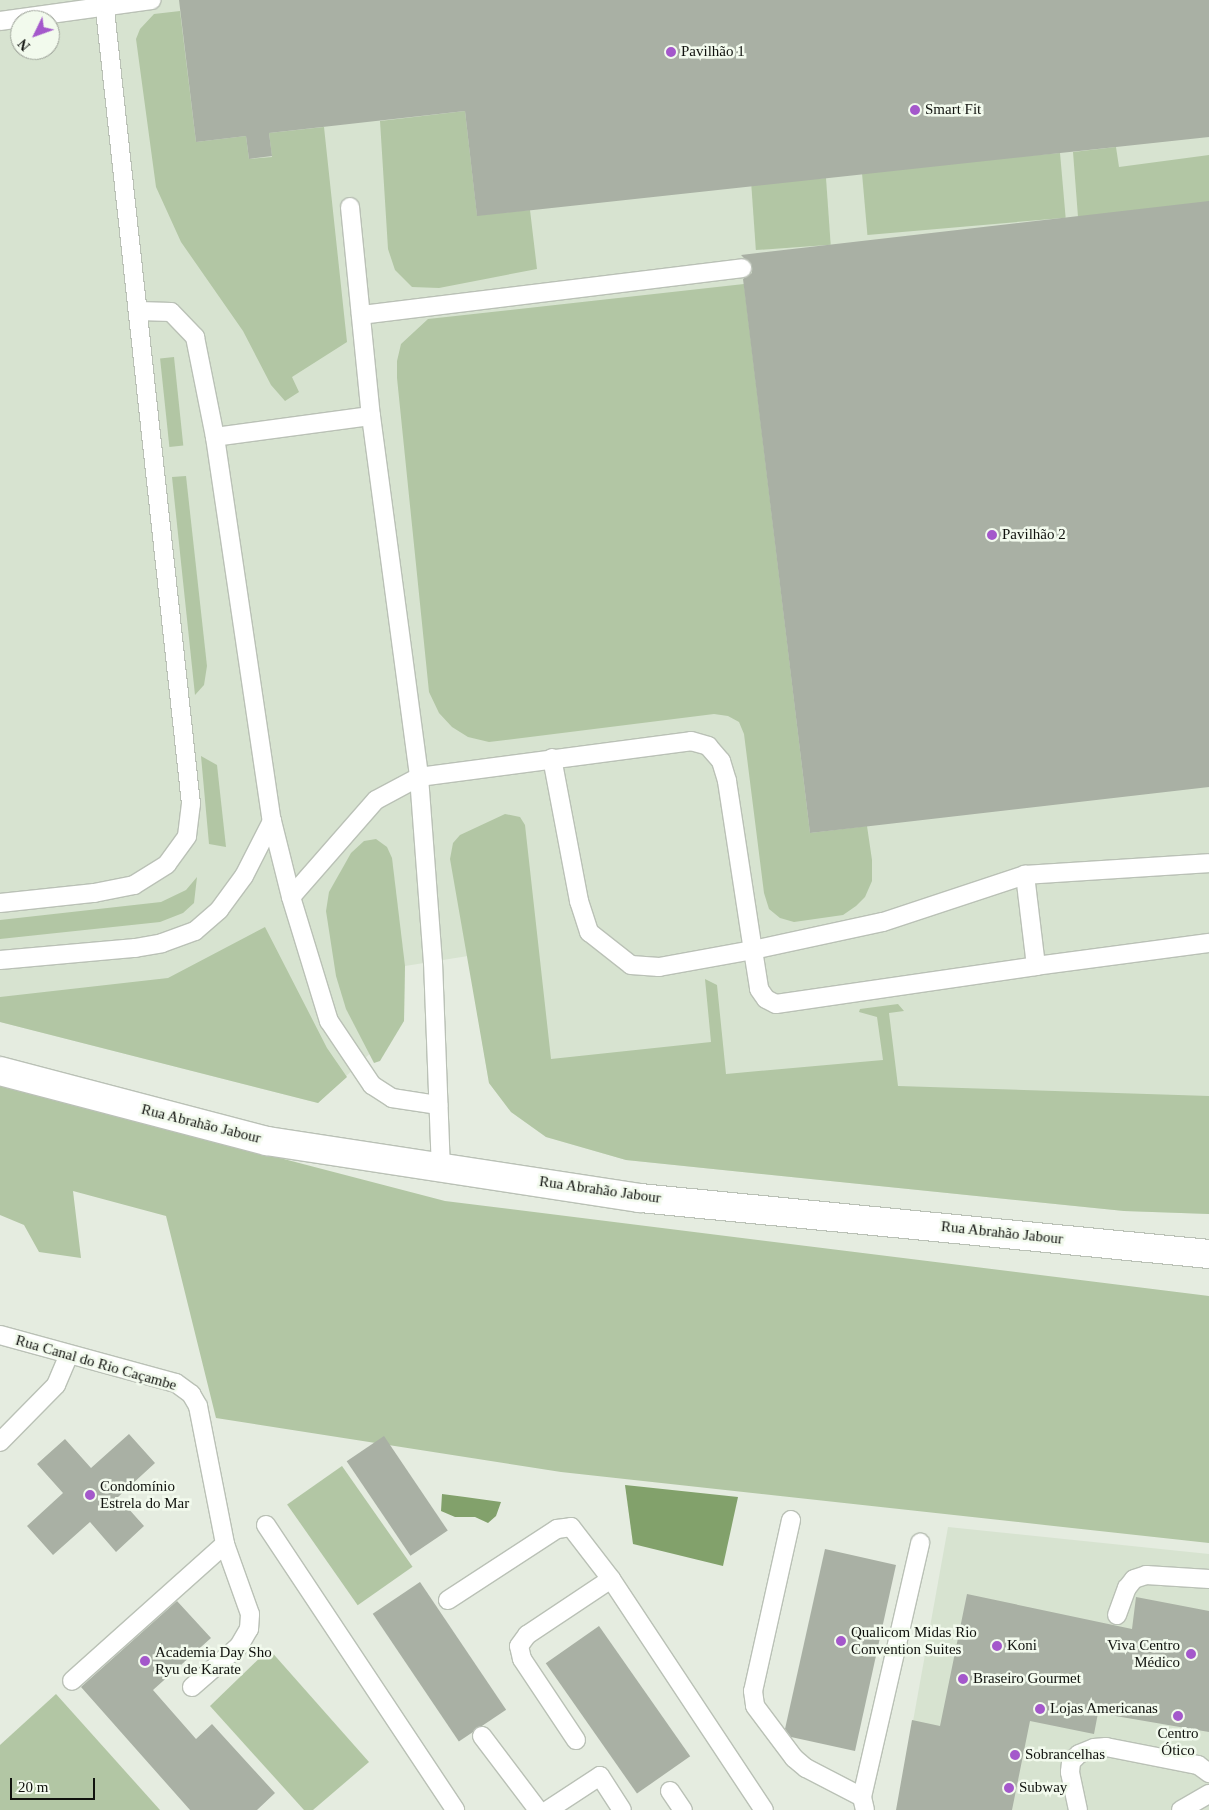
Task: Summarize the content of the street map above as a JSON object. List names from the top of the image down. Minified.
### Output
{"streets":{"street":["Rua Abrahão Jabour"],"lane":["Rua Canal do Rio Caçambe"]},"places":["Pavilhão 1","Smart Fit","Pavilhão 2","Condomínio Estrela do Mar","Qualicom Midas Rio Convention Suites","Koni","Viva Centro Médico","Academia Day Sho Ryu de Karate","Braseiro Gourmet","Lojas Americanas","Centro Ótico","Sobrancelhas","Subway"],"scale_bar":"20 m","north":"bottom left"}
